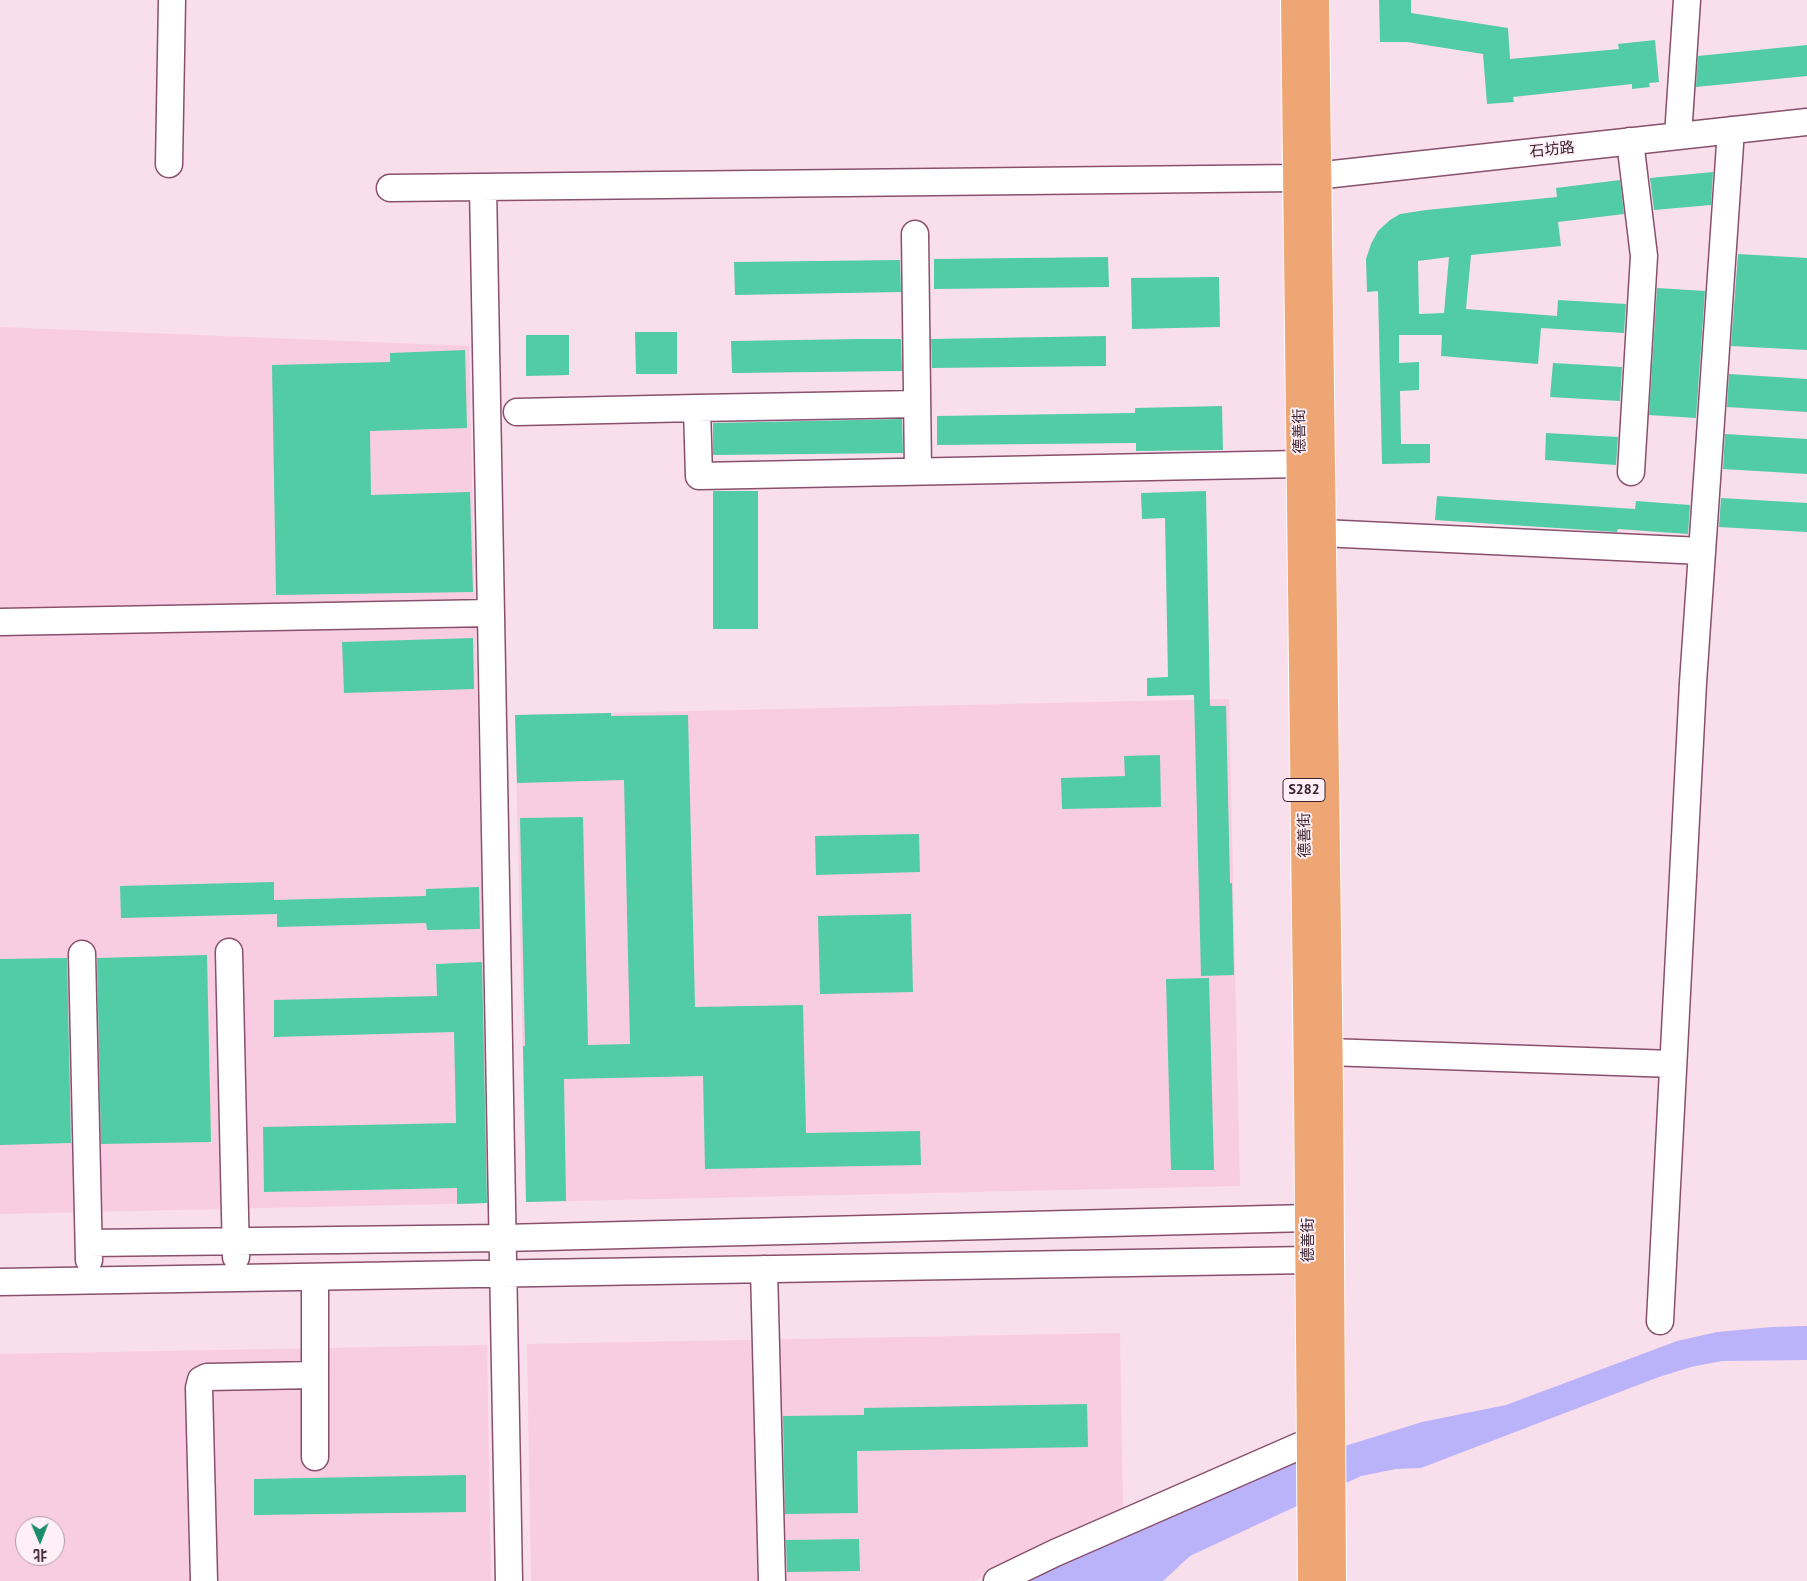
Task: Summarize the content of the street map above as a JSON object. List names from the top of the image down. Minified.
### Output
{"streets":{"main road":["德善街","S282"],"street":["石坊路"]},"crossings":[["石坊路","德善街"]],"north":"bottom"}
